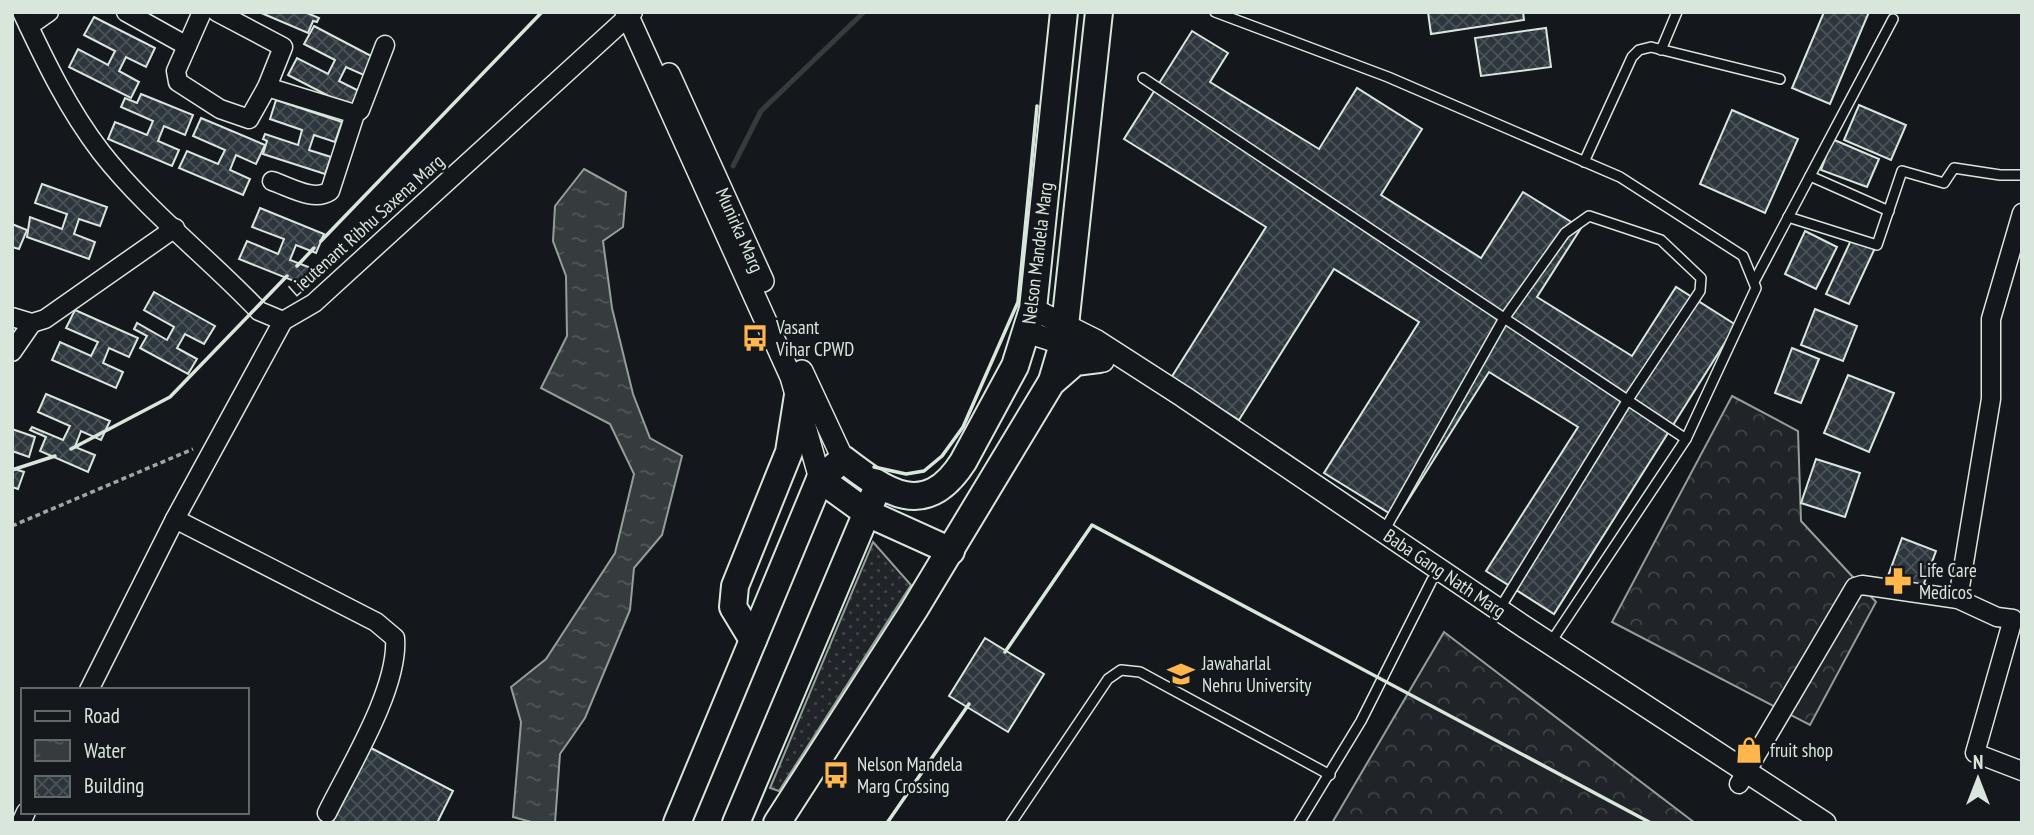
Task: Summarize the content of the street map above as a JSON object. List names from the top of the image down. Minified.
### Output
{"streets":{"main road":["Nelson Mandela Marg"],"street":["Lieutenant Ribhu Saxena Marg","Munirka Marg","Baba Gang Nath Marg"]},"crossings":[["Lieutenant Ribhu Saxena Marg","Munirka Marg"],["Munirka Marg","Nelson Mandela Marg"],["Nelson Mandela Marg","Baba Gang Nath Marg"]],"places":{"bus stop":["Vasant Vihar CPWD","Nelson Mandela Marg Crossing"],"pharmacy":["Life Care Medicos"],"school or university":["Jawaharlal Nehru University"],"shop":["fruit shop"]},"legend":["Road","Water","Building"],"north":"top"}
